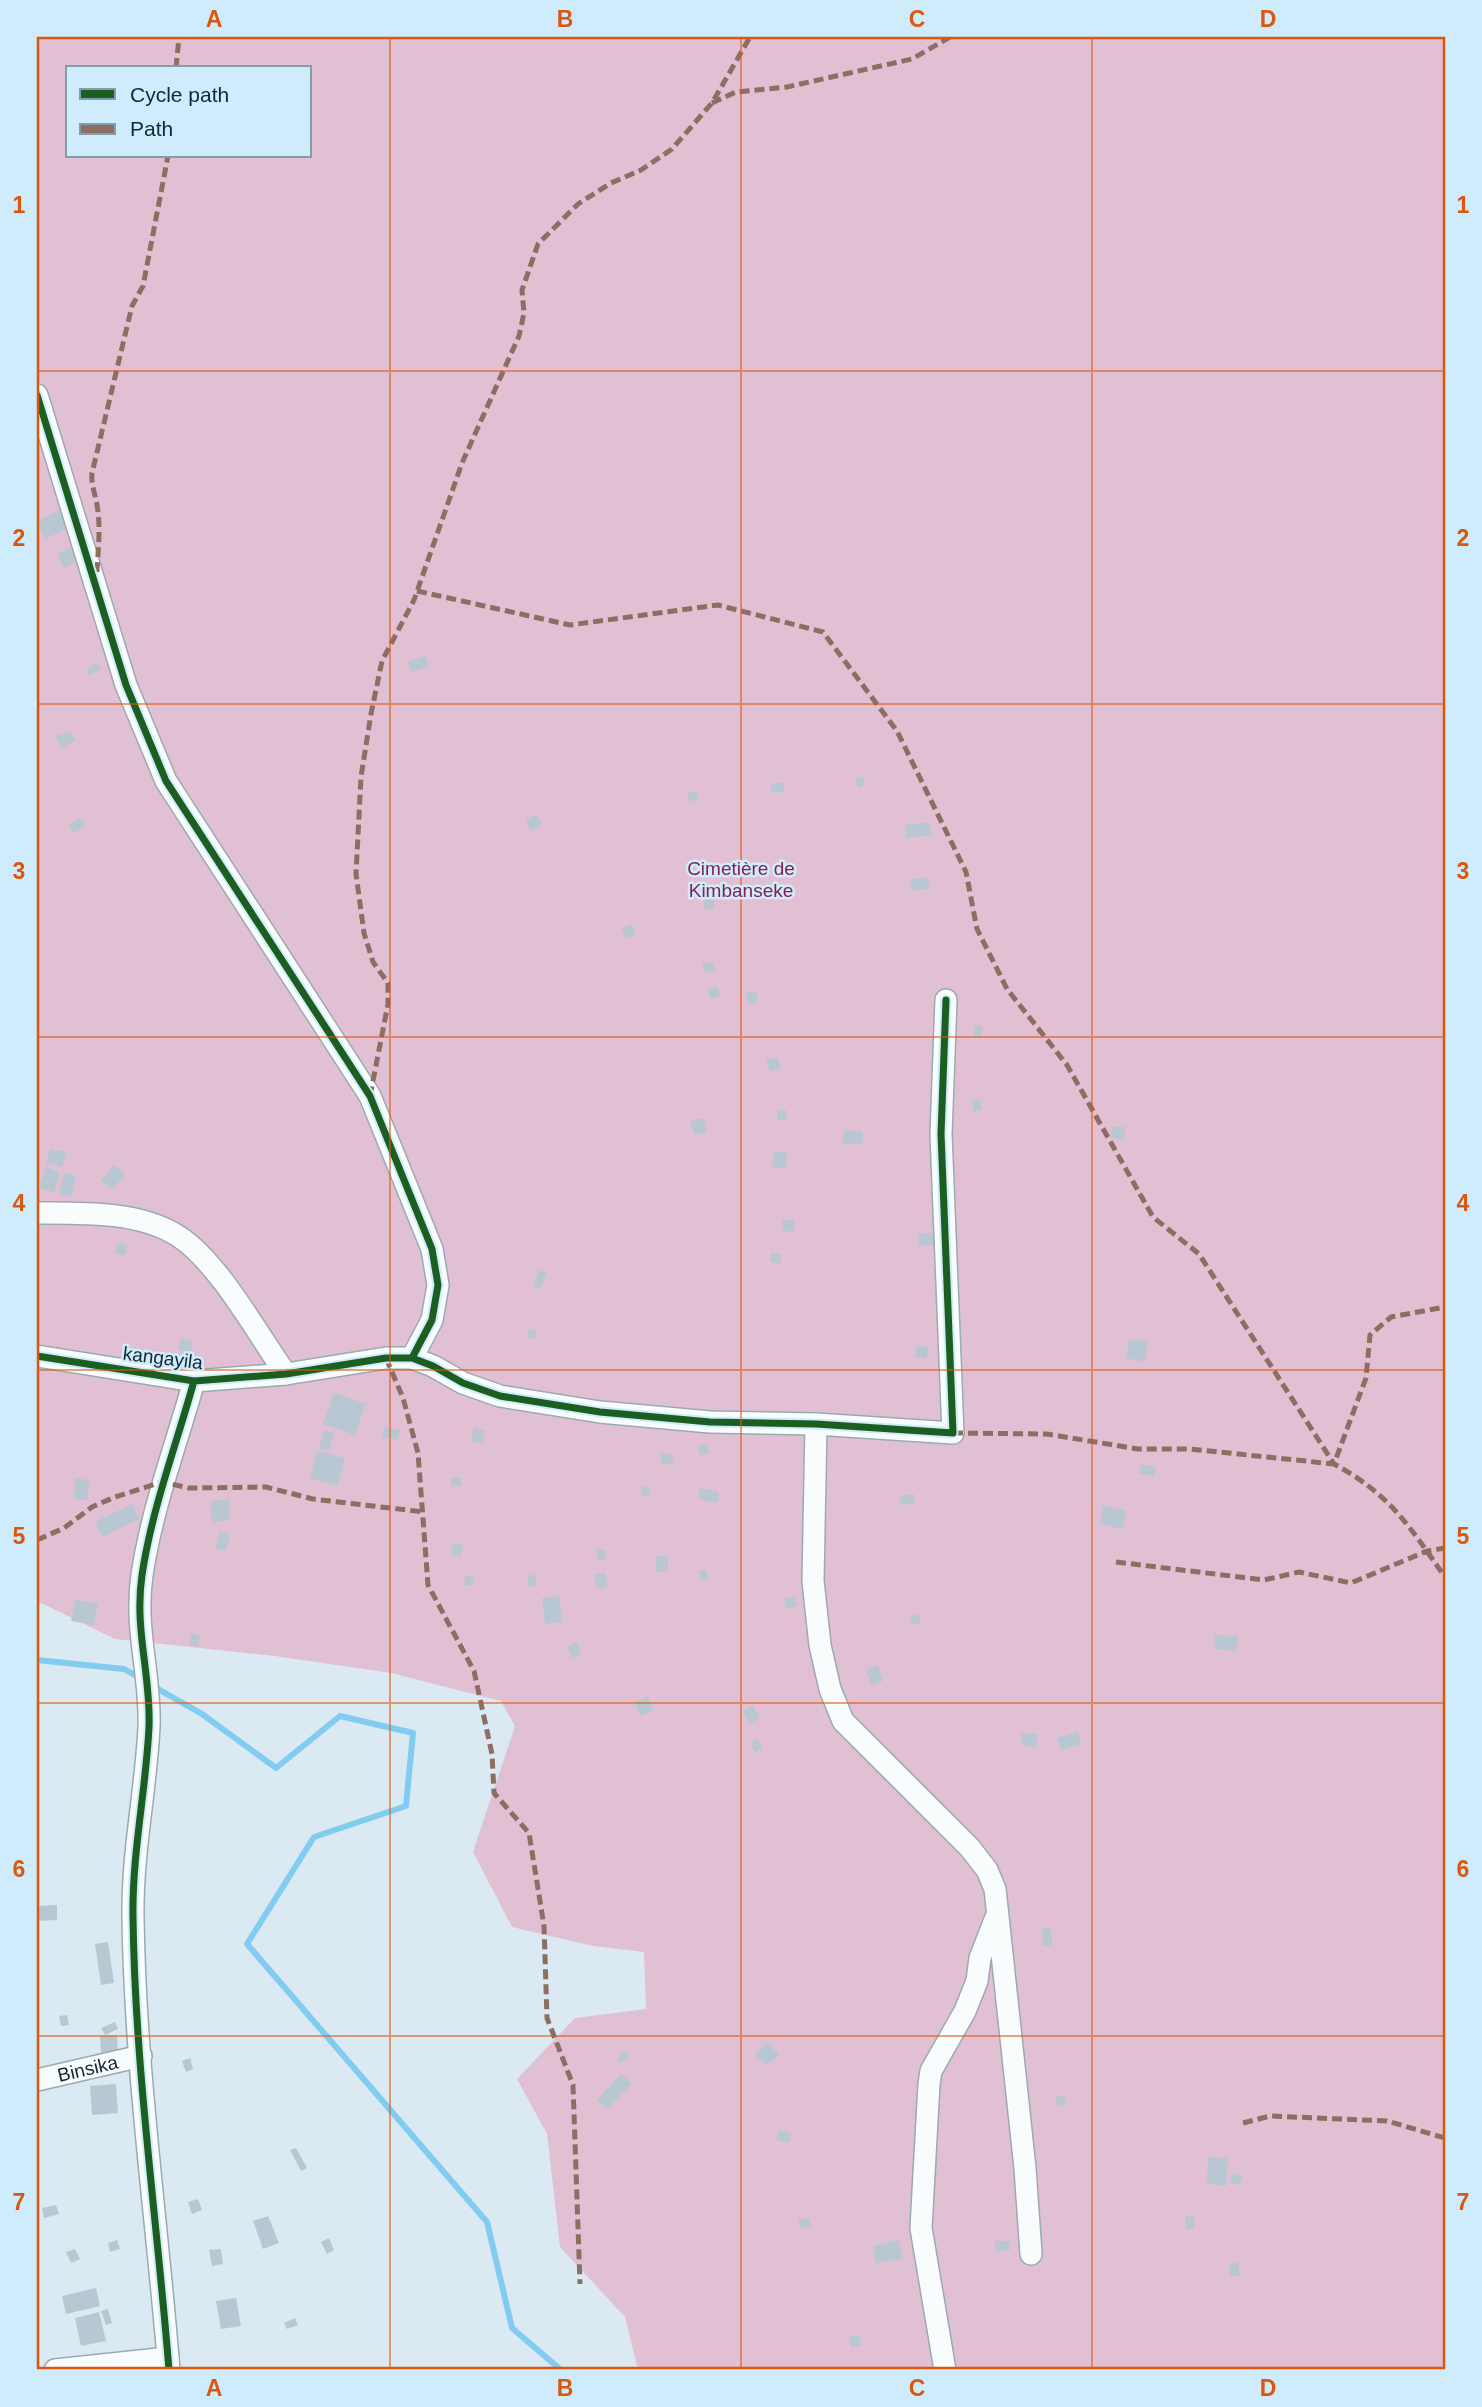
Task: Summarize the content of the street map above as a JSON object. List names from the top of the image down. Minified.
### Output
{"streets":{"street":["kangayila","Binsika"]},"parks":["Cimetière de Kimbanseke"],"legend":["Cycle path","Path"],"grid":{"columns":["A","B","C","D"],"rows":["1","2","3","4","5","6","7"]}}
